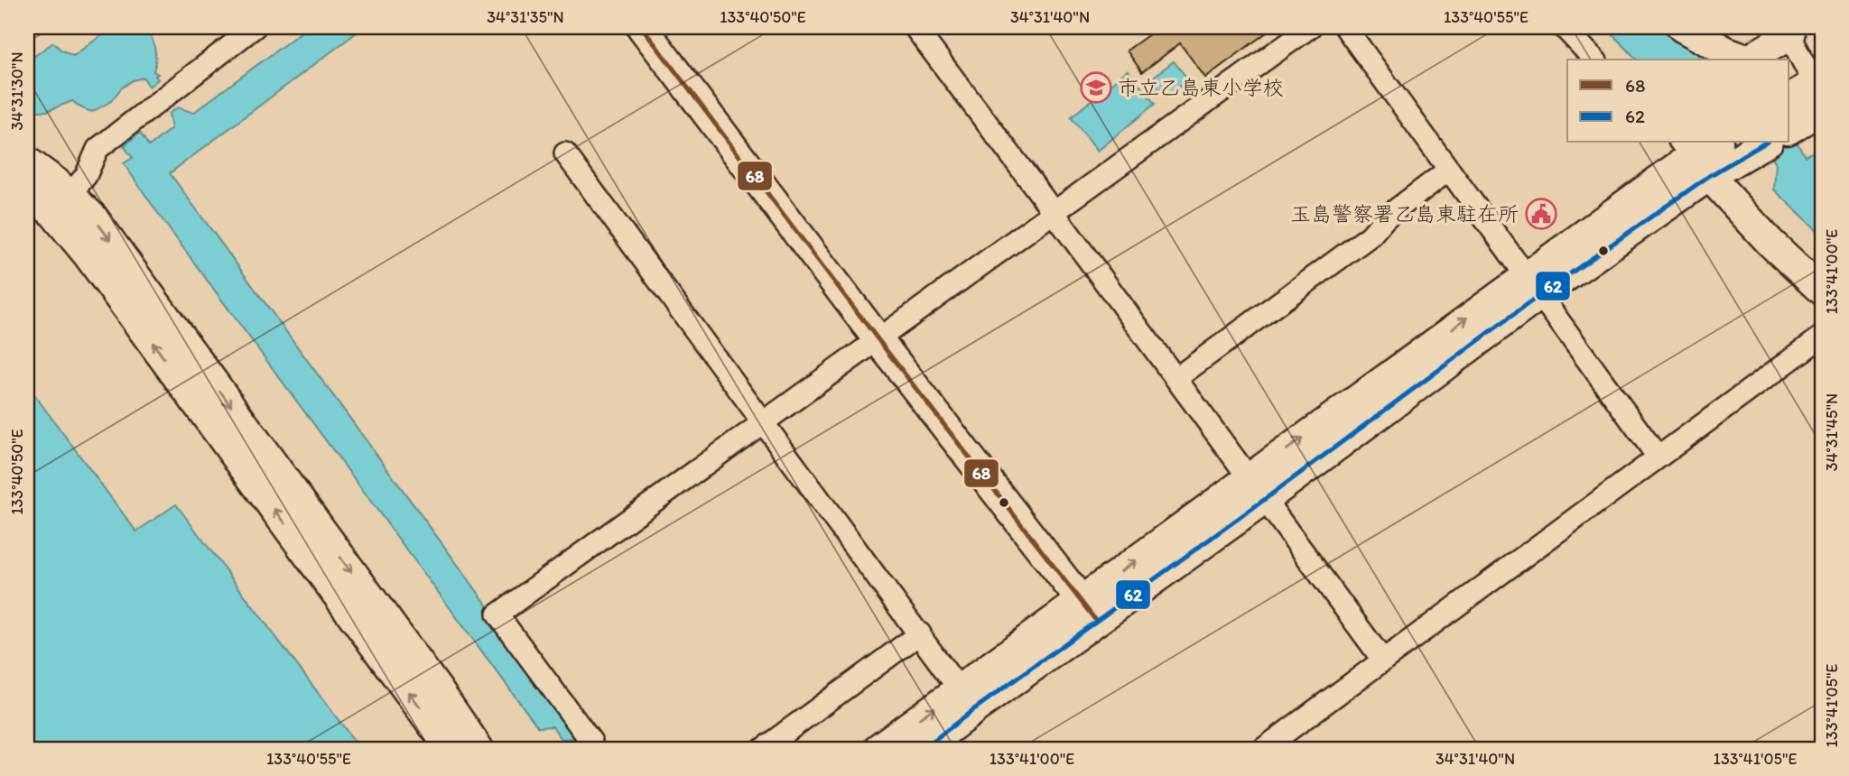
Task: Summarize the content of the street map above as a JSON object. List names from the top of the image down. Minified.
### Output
{"places":{"school or university":["市立乙島東小学校"],"public building":["玉島警察署乙島東駐在所"]},"lines":["transit line 68","transit line 62"],"legend":["68","62"],"coordinates":["34°31'35\"N","133°40'50\"E","34°31'40\"N","133°40'55\"E","34°31'30\"N","133°41'00\"E","34°31'45\"N","133°41'05\"E"]}
